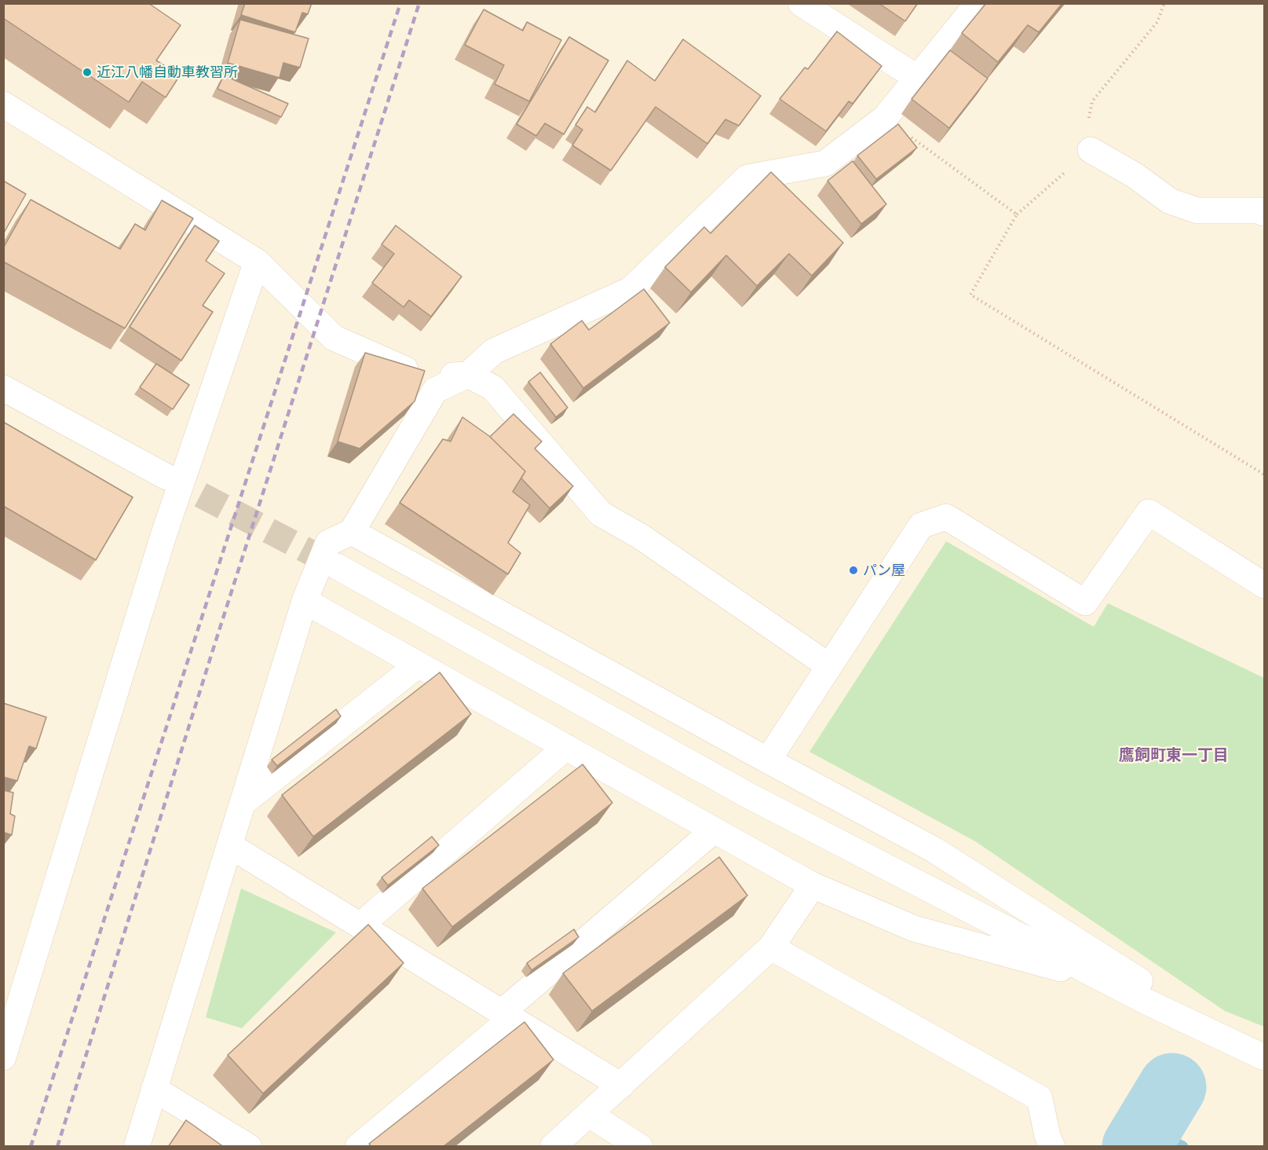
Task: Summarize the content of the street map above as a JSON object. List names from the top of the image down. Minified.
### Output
{"districts":["鷹飼町東一丁目"],"places":["近江八幡自動車教習所","パン屋"]}
